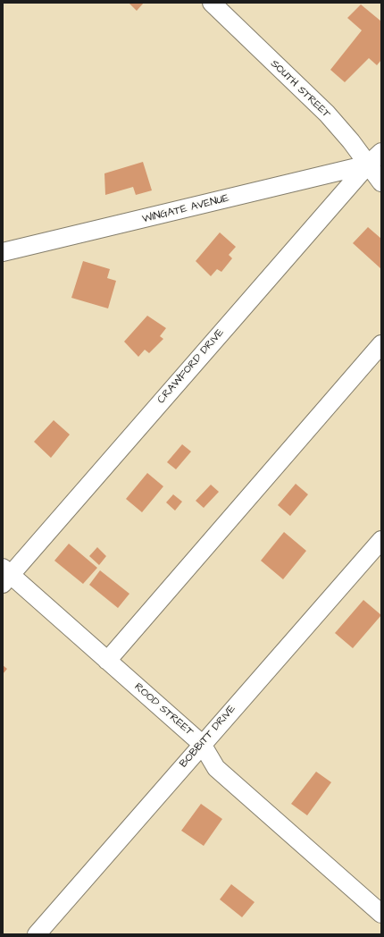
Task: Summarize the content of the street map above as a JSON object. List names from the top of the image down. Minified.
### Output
{"streets":{"street":["SOUTH STREET","WINGATE AVENUE","CRAWFORD DRIVE","ROOD STREET","BOBBITT DRIVE"]},"crossings":[["SOUTH STREET","WINGATE AVENUE"],["SOUTH STREET","CRAWFORD DRIVE"],["WINGATE AVENUE","CRAWFORD DRIVE"],["CRAWFORD DRIVE","ROOD STREET"],["ROOD STREET","BOBBITT DRIVE"]]}
